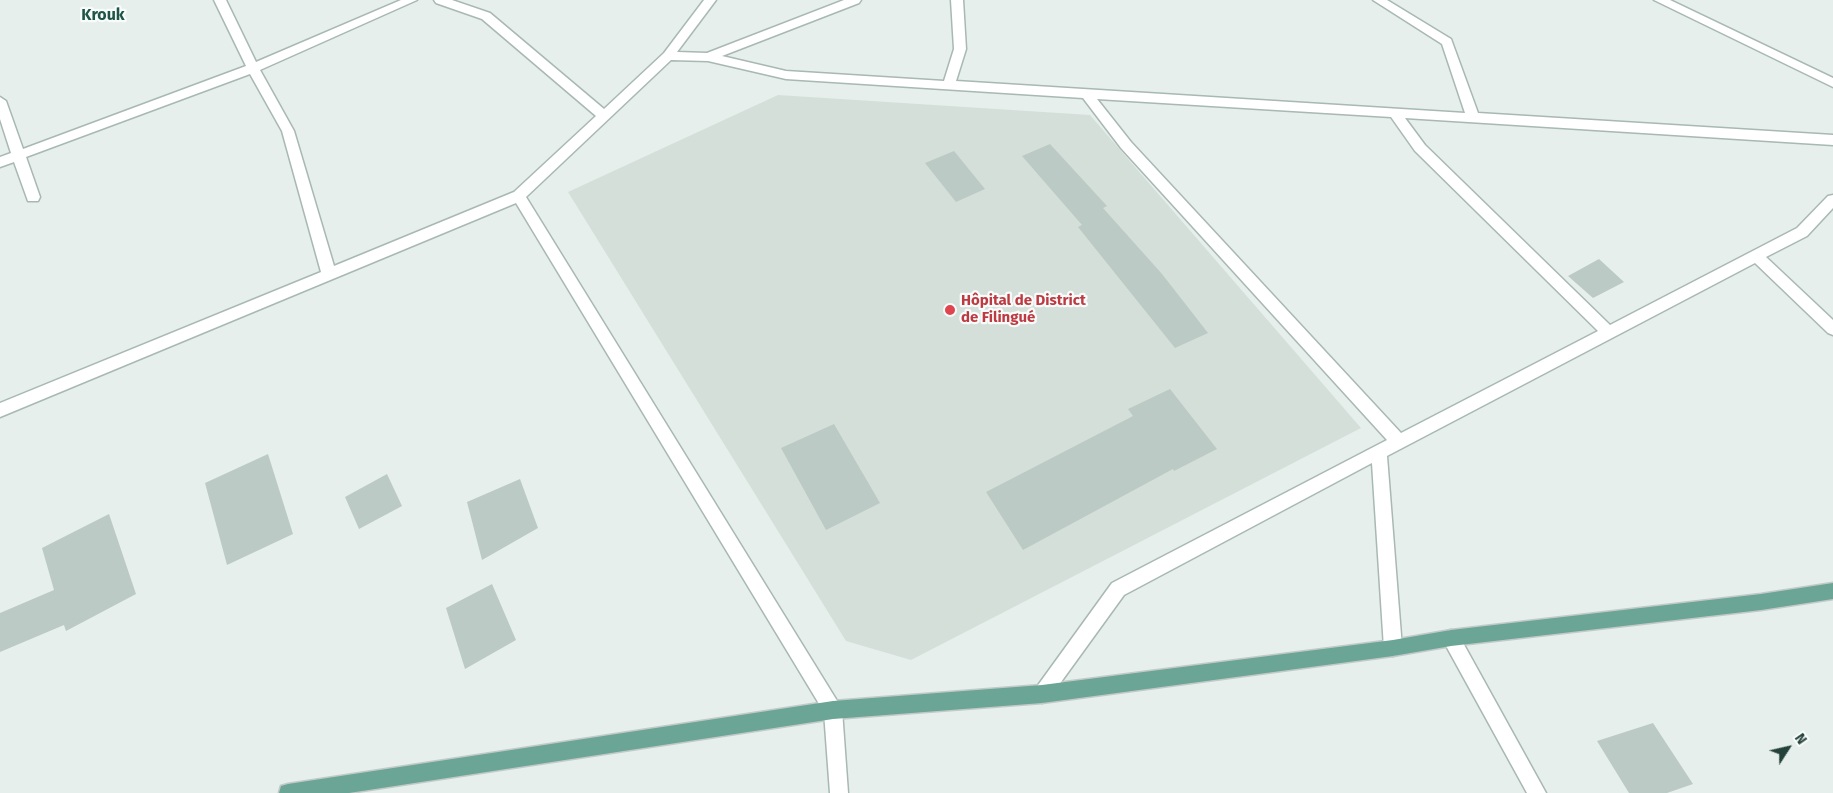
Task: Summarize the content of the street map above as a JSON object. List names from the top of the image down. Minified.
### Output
{"districts":["Krouk"],"places":["Hôpital de District de Filingué"],"north":"top right"}
